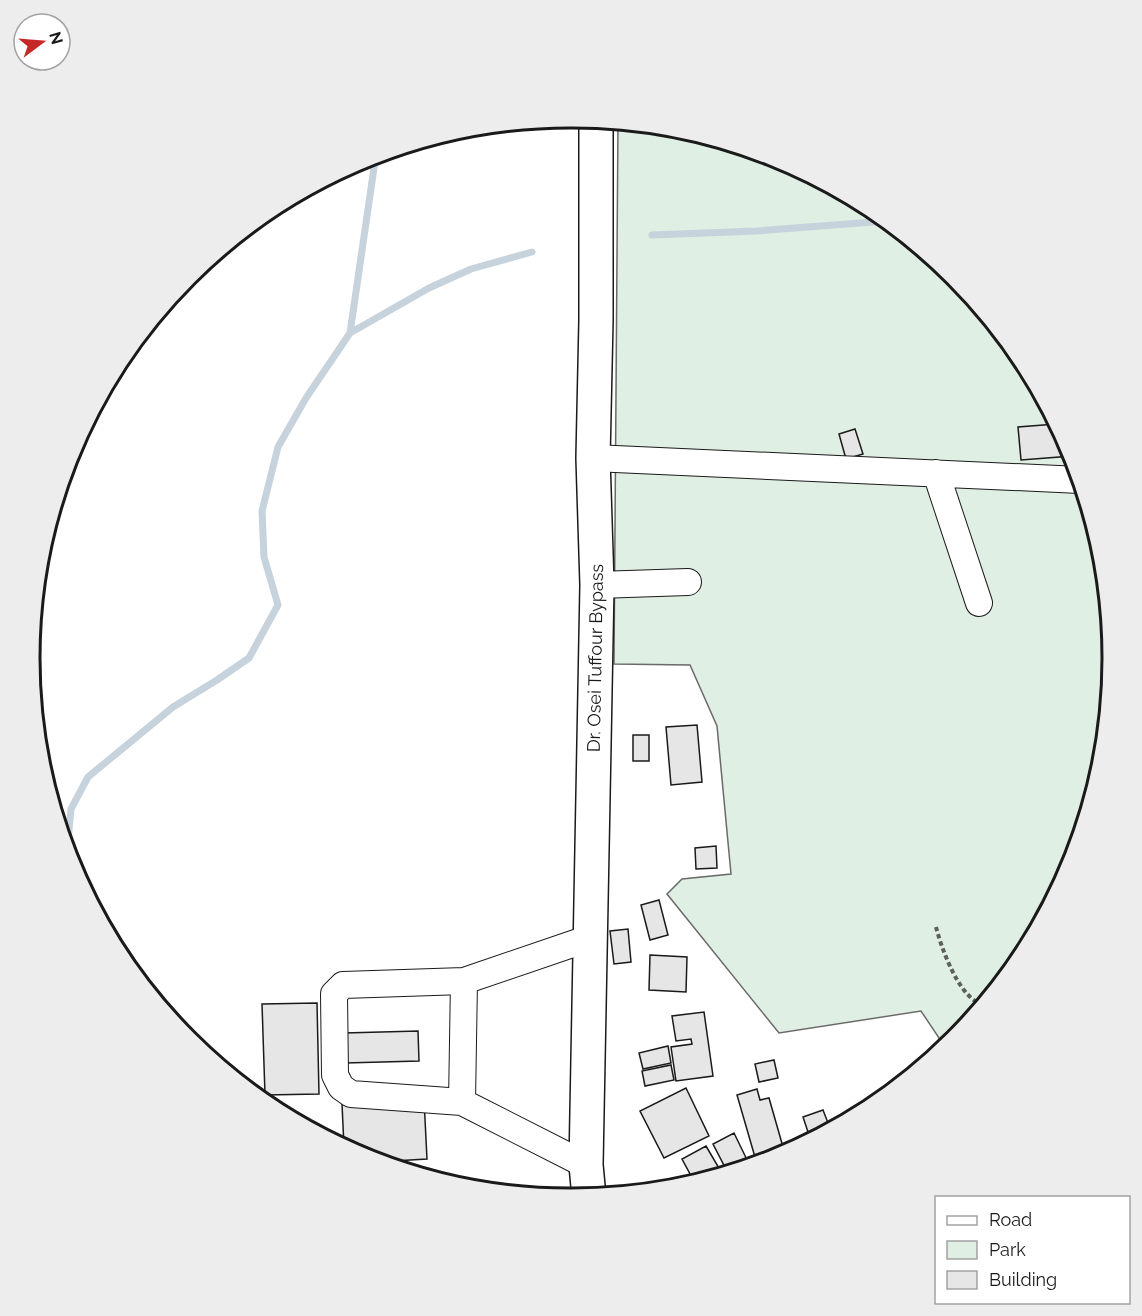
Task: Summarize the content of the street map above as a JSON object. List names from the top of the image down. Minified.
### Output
{"streets":{"highway":["Dr. Osei Tuffour Bypass"]},"legend":["Road","Park","Building"],"north":"right"}
